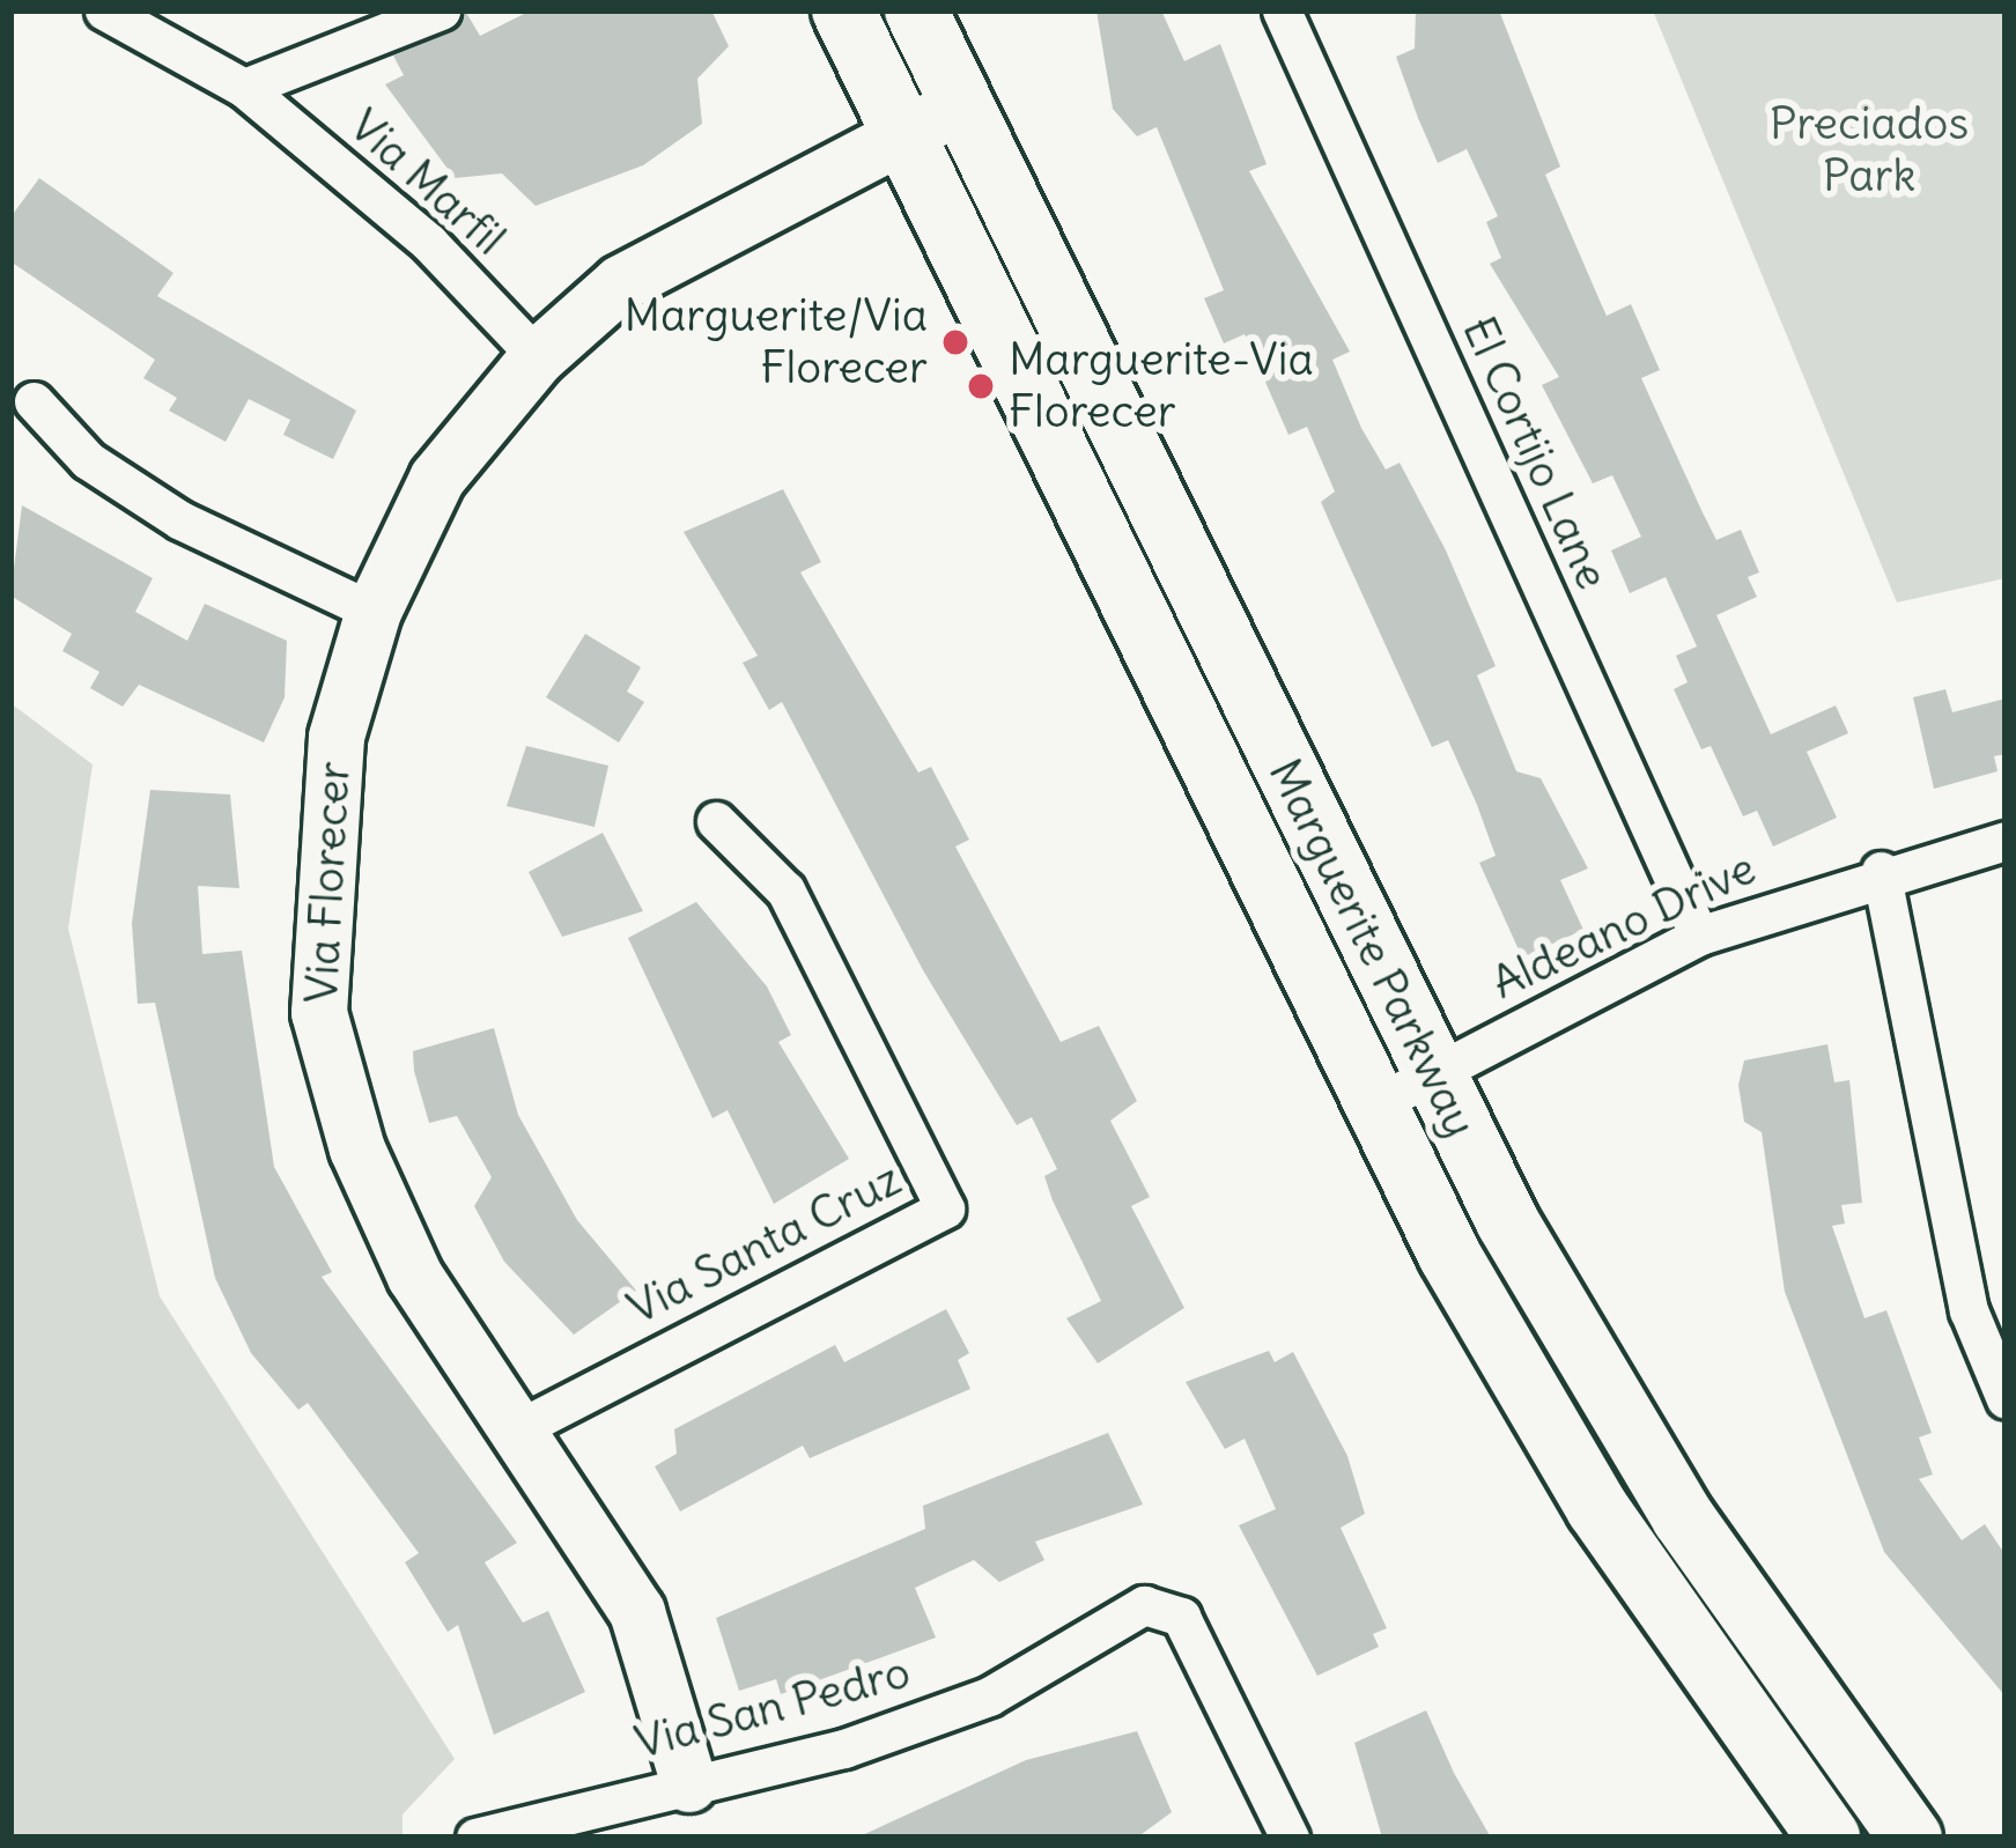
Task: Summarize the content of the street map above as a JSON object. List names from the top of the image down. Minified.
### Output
{"streets":{"main road":["Marguerite Parkway"],"street":["Via Marfil","El Cortijo Lane","Via Florecer","Aldeano Drive","Via Santa Cruz","Via San Pedro"]},"crossings":[["Via Marfil","Via Florecer"],["El Cortijo Lane","Aldeano Drive"],["Via Florecer","Marguerite Parkway"],["Via Florecer","Via Santa Cruz"],["Via Florecer","Via San Pedro"],["Aldeano Drive","Marguerite Parkway"]],"parks":["Preciados Park"],"places":["Marguerite/Via Florecer","Marguerite-Via Florecer"]}
